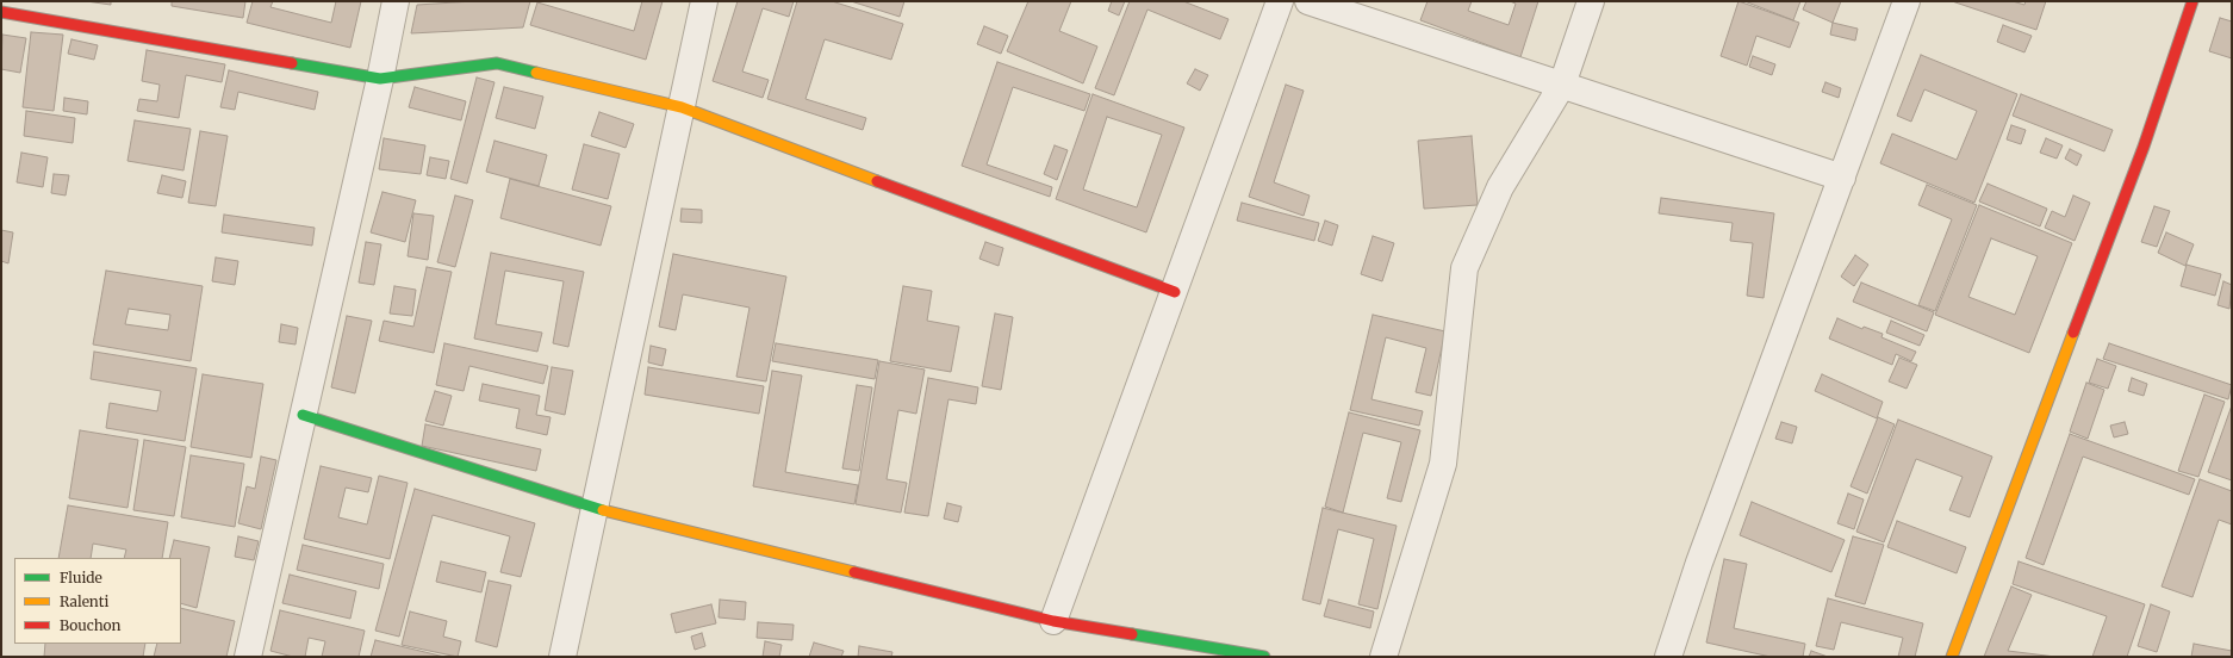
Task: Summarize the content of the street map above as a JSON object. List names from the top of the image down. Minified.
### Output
{"legend":["Fluide","Ralenti","Bouchon"]}
